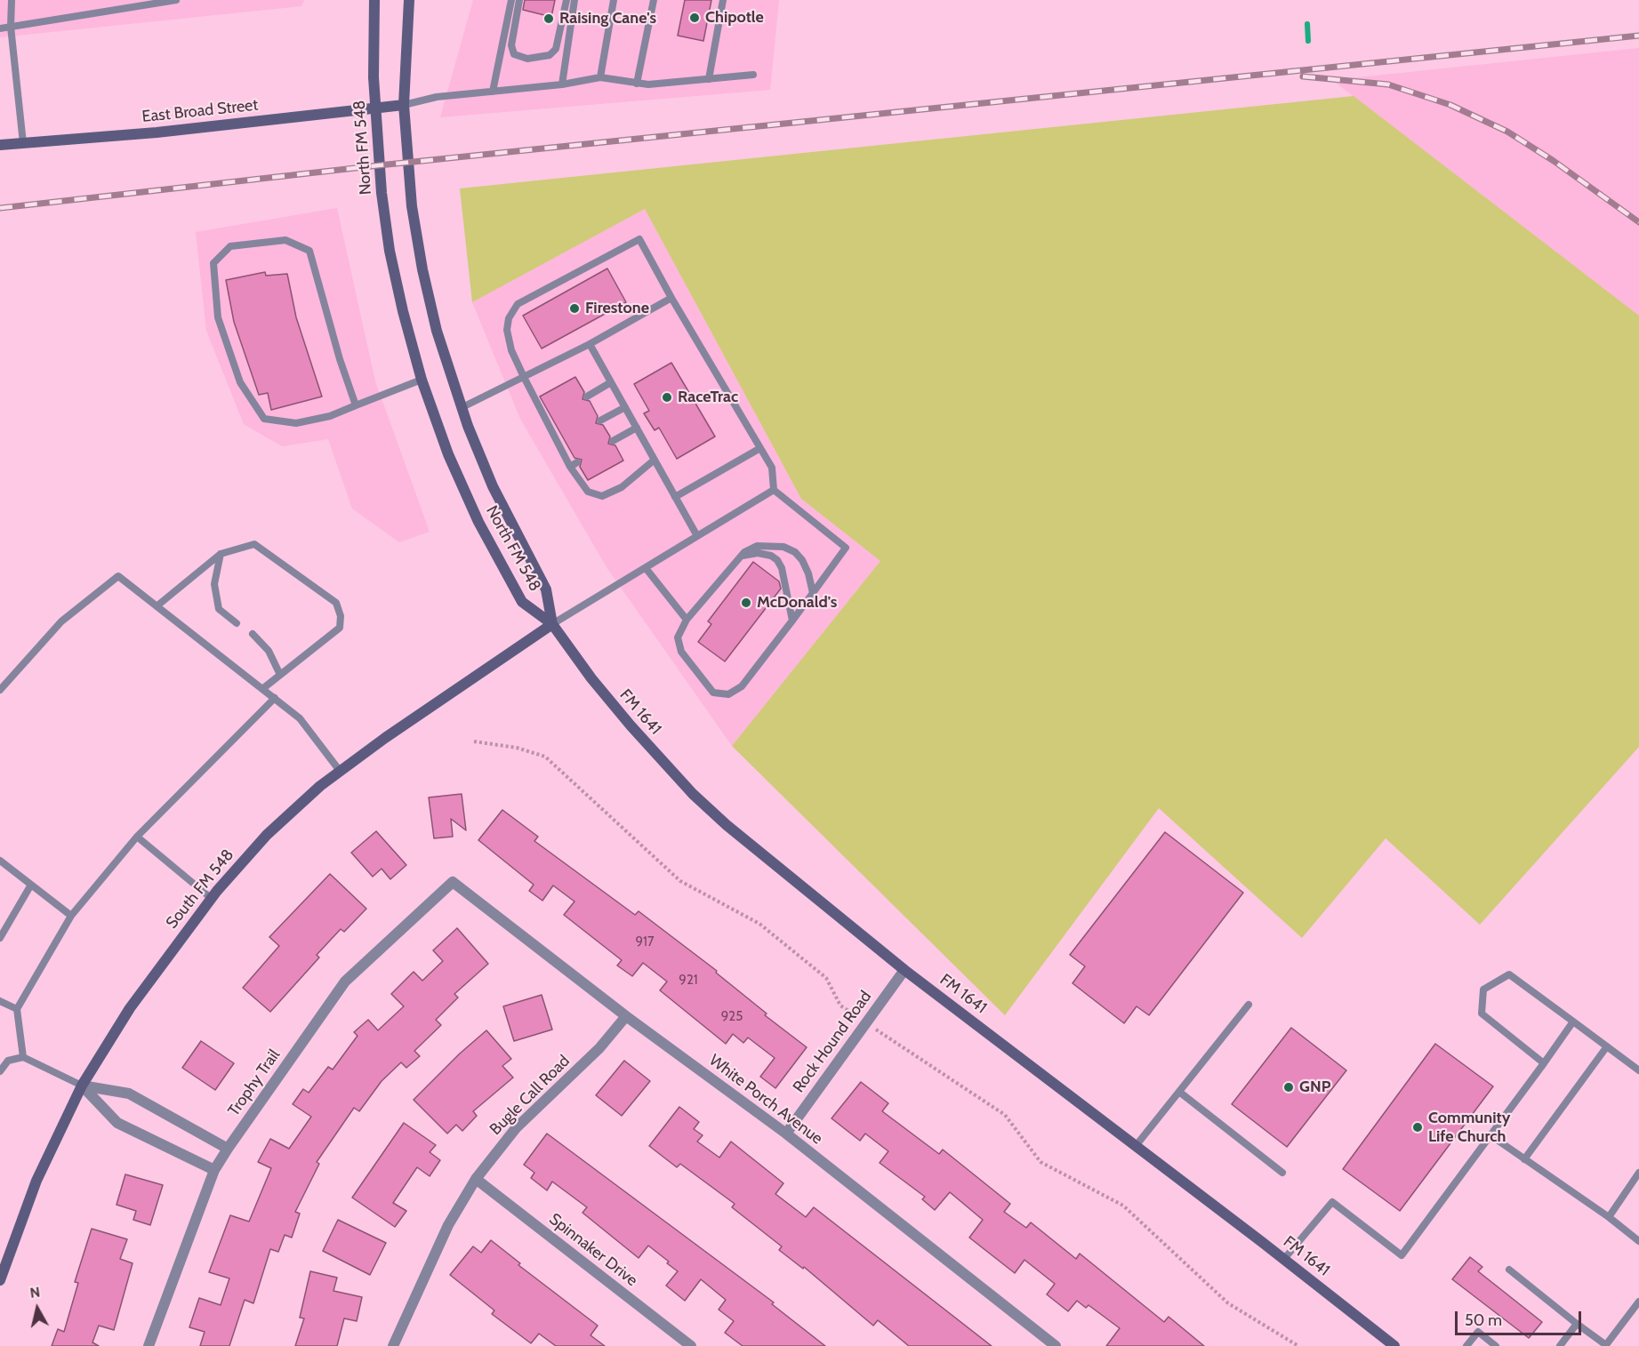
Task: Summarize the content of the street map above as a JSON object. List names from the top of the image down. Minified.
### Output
{"streets":{"main road":["East Broad Street","North FM 548","FM 1641","South FM 548"],"street":["Rock Hound Road","Trophy Trail","Bugle Call Road","White Porch Avenue","Spinnaker Drive"]},"crossings":[["East Broad Street","North FM 548"],["North FM 548","FM 1641"],["North FM 548","South FM 548"],["FM 1641","South FM 548"],["FM 1641","Rock Hound Road"],["Rock Hound Road","White Porch Avenue"],["Trophy Trail","White Porch Avenue"],["Bugle Call Road","White Porch Avenue"],["Bugle Call Road","Spinnaker Drive"]],"places":["Chipotle","Raising Cane's","Firestone","RaceTrac","McDonald's","GNP","Community Life Church"],"house_numbers":["917","921","925"],"scale_bar":"50 m","north":"top"}
